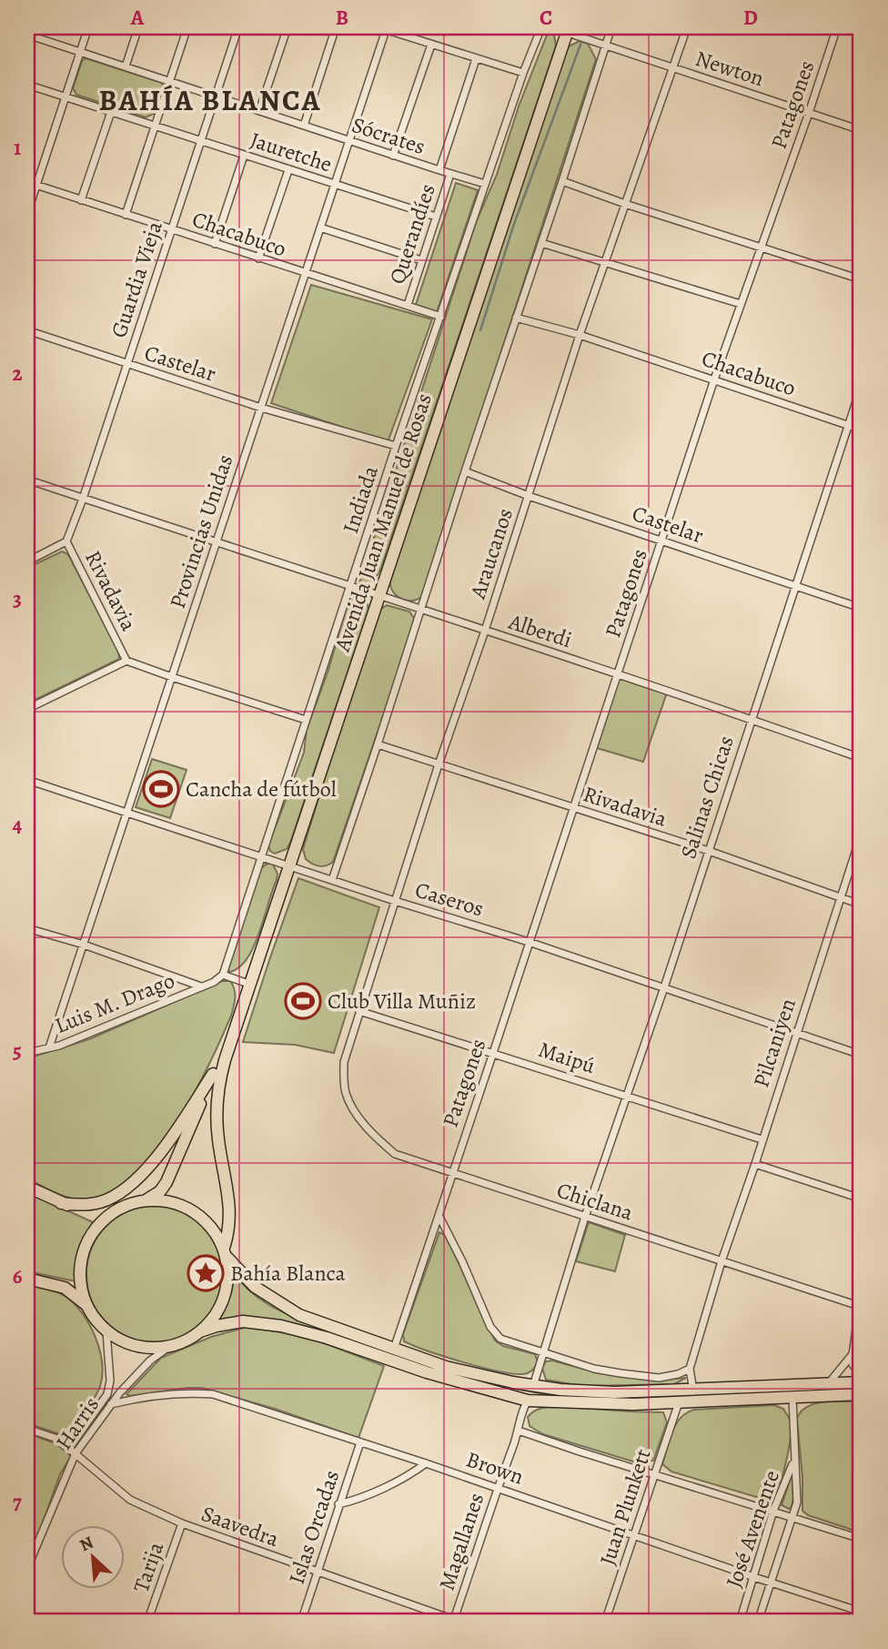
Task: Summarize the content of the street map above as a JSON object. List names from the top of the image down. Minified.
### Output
{"streets":{"main road":["Avenida Juan Manuel de Rosas"],"street":["Newton","Patagones","Sócrates","Jauretche","Chacabuco","Querandíes","Guardia Vieja","Castelar","Indiada","Provincias Unidas","Araucanos","Rivadavia","Alberdi","Salinas Chicas","Caseros","Luis M. Drago","Pilcaniyen","Maipú","Chiclana","Harris","Brown","Juan Plunkett","Saavedra","Islas Orcadas","José Avenente","Magallanes","Tarija"]},"crossings":[["Newton","Patagones"],["Newton","Avenida Juan Manuel de Rosas"],["Newton","Araucanos"],["Patagones","Chacabuco"],["Patagones","Castelar"],["Patagones","Rivadavia"],["Patagones","Alberdi"],["Patagones","Caseros"],["Patagones","Maipú"],["Patagones","Chiclana"],["Sócrates","Querandíes"],["Sócrates","Guardia Vieja"],["Sócrates","Indiada"],["Sócrates","Provincias Unidas"],["Jauretche","Querandíes"],["Jauretche","Guardia Vieja"],["Jauretche","Provincias Unidas"],["Chacabuco","Querandíes"],["Chacabuco","Guardia Vieja"],["Chacabuco","Indiada"],["Chacabuco","Provincias Unidas"],["Chacabuco","Araucanos"],["Chacabuco","Salinas Chicas"],["Guardia Vieja","Castelar"],["Guardia Vieja","Rivadavia"],["Guardia Vieja","Alberdi"],["Castelar","Indiada"],["Castelar","Provincias Unidas"],["Castelar","Araucanos"],["Castelar","Salinas Chicas"],["Indiada","Rivadavia"],["Indiada","Alberdi"],["Indiada","Caseros"],["Indiada","Luis M. Drago"],["Avenida Juan Manuel de Rosas","Alberdi"],["Avenida Juan Manuel de Rosas","Caseros"],["Avenida Juan Manuel de Rosas","Harris"],["Provincias Unidas","Rivadavia"],["Provincias Unidas","Alberdi"],["Provincias Unidas","Caseros"],["Provincias Unidas","Luis M. Drago"],["Araucanos","Rivadavia"],["Araucanos","Alberdi"],["Araucanos","Caseros"],["Araucanos","Maipú"],["Araucanos","Chiclana"],["Rivadavia","Salinas Chicas"],["Rivadavia","Pilcaniyen"],["Alberdi","Salinas Chicas"],["Salinas Chicas","Caseros"],["Salinas Chicas","Maipú"],["Salinas Chicas","Chiclana"],["Caseros","Pilcaniyen"],["Pilcaniyen","Maipú"],["Pilcaniyen","Chiclana"],["Harris","Brown"],["Harris","Saavedra"],["Brown","Juan Plunkett"],["Brown","Islas Orcadas"],["Brown","José Avenente"],["Brown","Magallanes"],["Saavedra","Islas Orcadas"],["Saavedra","Magallanes"],["Saavedra","Tarija"]],"districts":["BAHÍA BLANCA"],"places":{"sports":["Cancha de fútbol","Club Villa Muñiz"],"place":["Bahía Blanca"]},"north":"top left","grid":{"columns":["A","B","C","D"],"rows":["1","2","3","4","5","6","7"]}}
